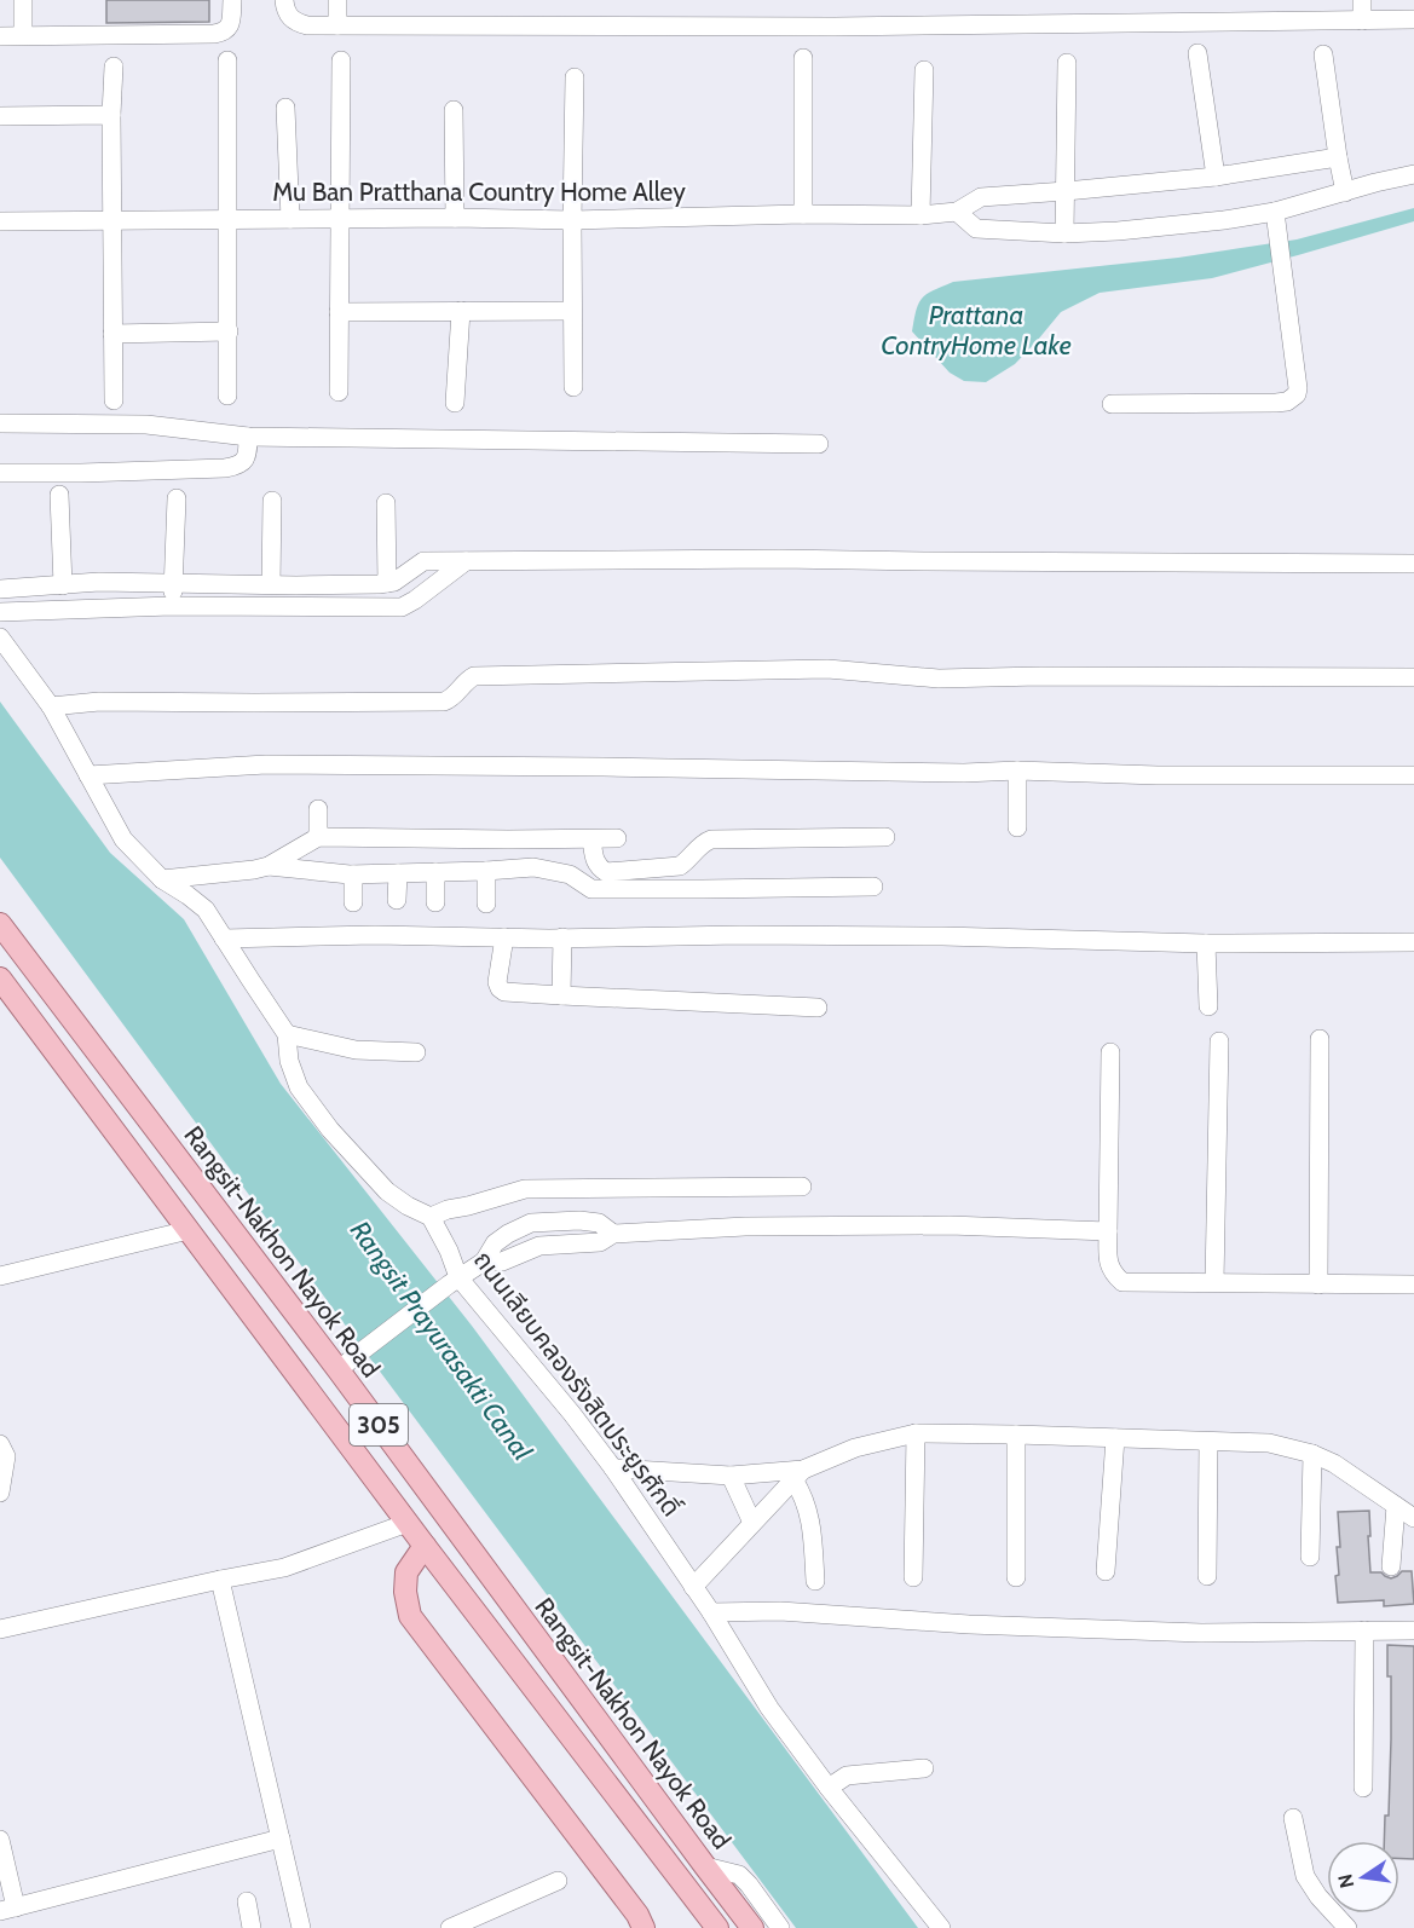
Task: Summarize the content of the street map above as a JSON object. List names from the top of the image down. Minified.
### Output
{"streets":{"main road":["Rangsit-Nakhon Nayok Road","305"],"street":["Mu Ban Pratthana Country Home Alley","ถนนเลียบคลองรังสิตประยูรศักดิ์"]},"water":["Prattana ContryHome Lake","Rangsit Prayurasakti Canal"],"north":"left"}
